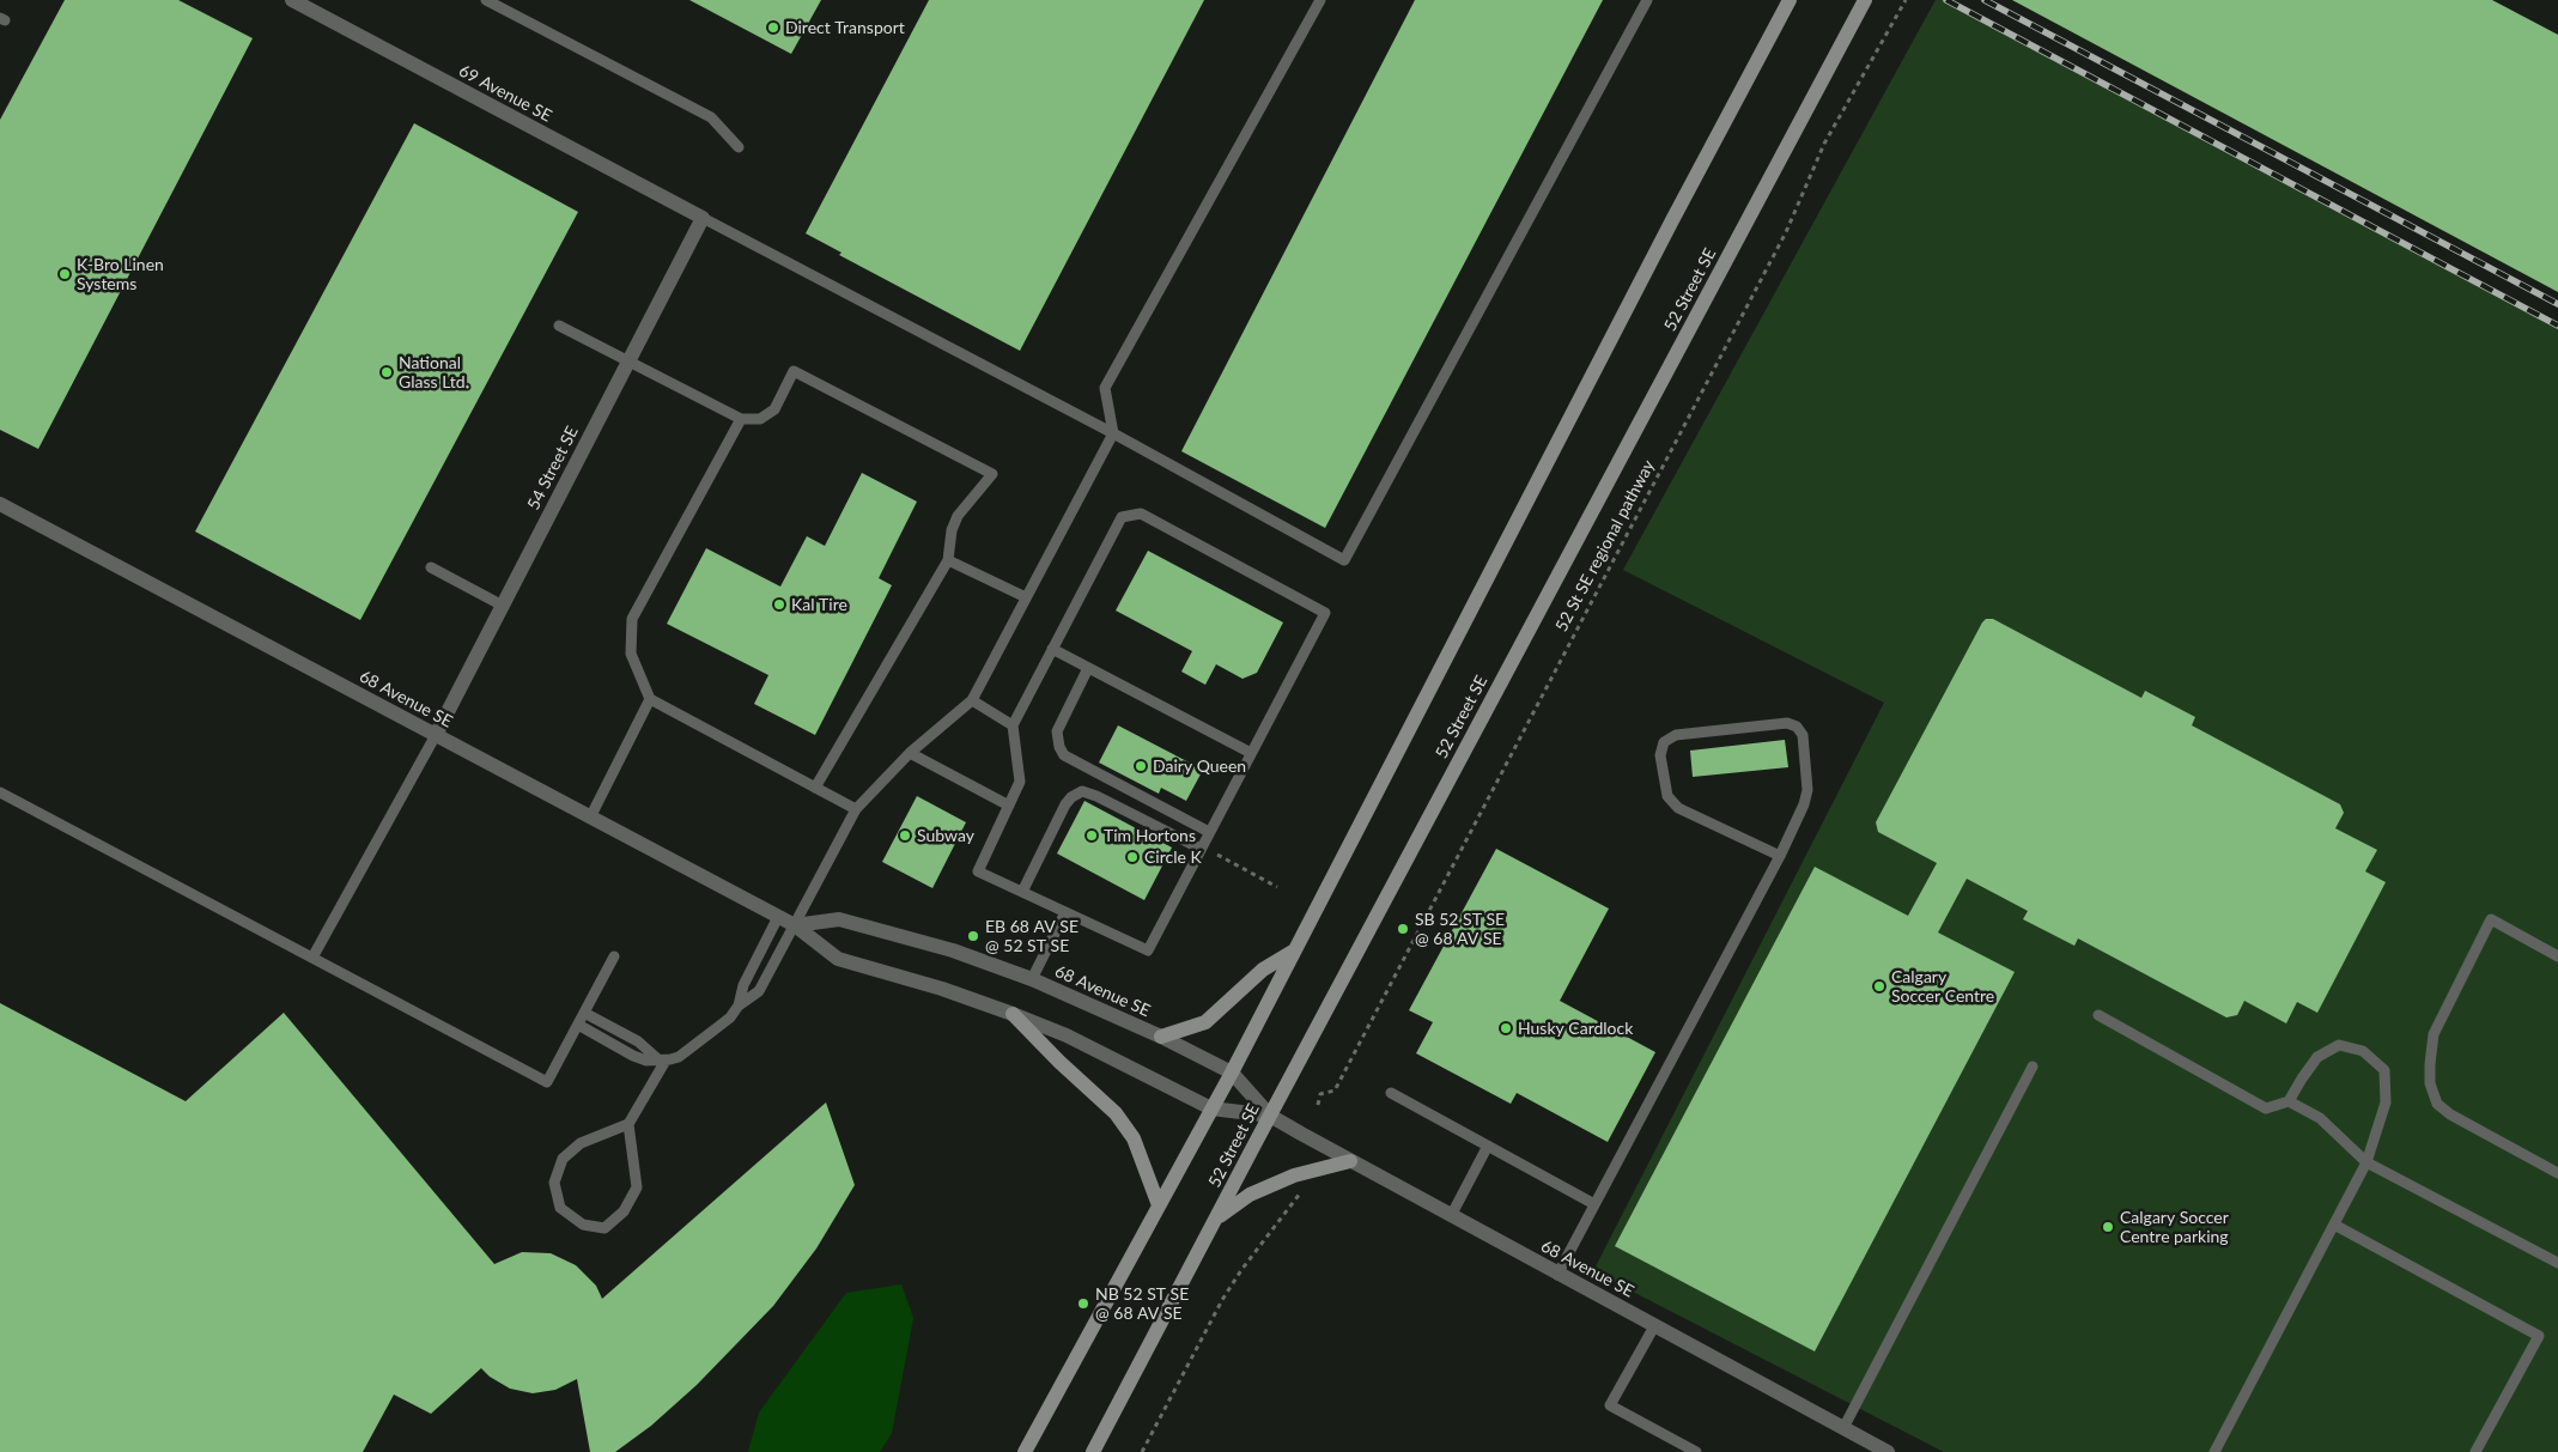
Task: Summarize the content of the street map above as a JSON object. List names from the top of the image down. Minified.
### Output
{"streets":{"main road":["52 Street SE"],"street":["69 Avenue SE","54 Street SE","68 Avenue SE"],"path":["52 St SE regional pathway"]},"crossings":[["69 Avenue SE","54 Street SE"],["52 Street SE","68 Avenue SE"],["54 Street SE","68 Avenue SE"]],"places":["Direct Transport","K-Bro Linen Systems","National Glass Ltd.","Kal Tire","Dairy Queen","Subway","Tim Hortons","Circle K","SB 52 ST SE @ 68 AV SE","EB 68 AV SE @ 52 ST SE","Calgary Soccer Centre","Husky Cardlock","Calgary Soccer Centre parking","NB 52 ST SE @ 68 AV SE"]}
